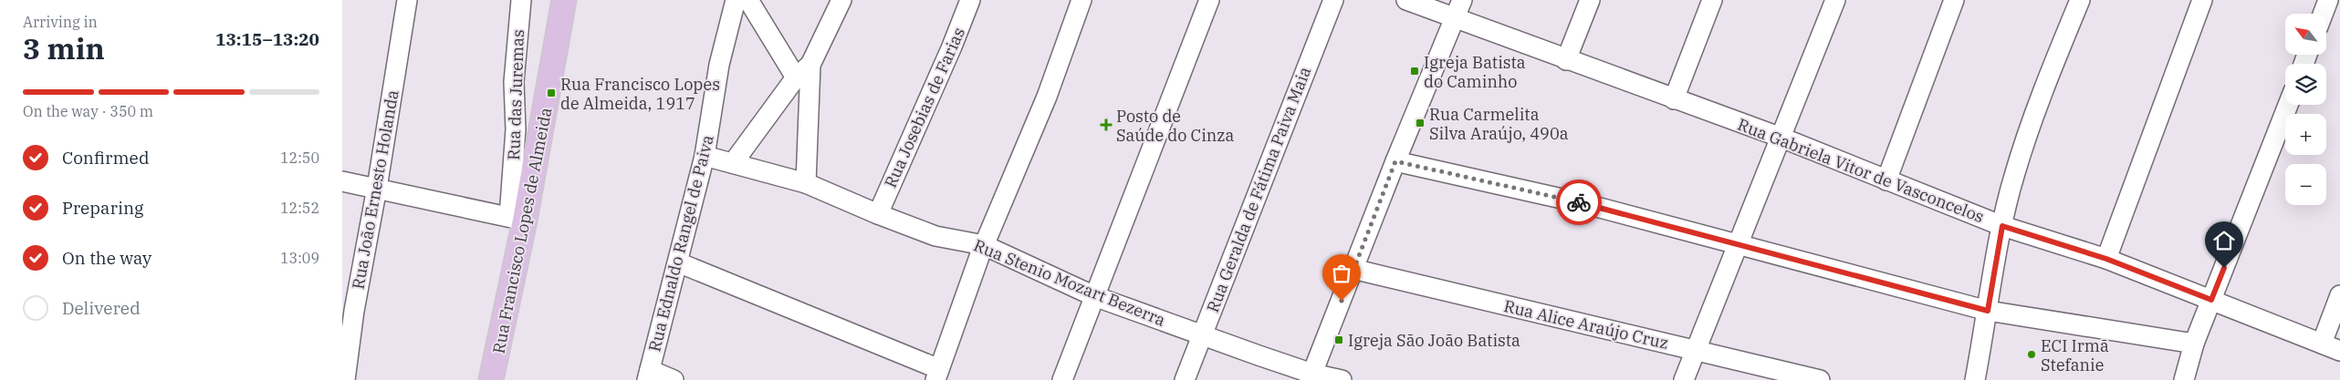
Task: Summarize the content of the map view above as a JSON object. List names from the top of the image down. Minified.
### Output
{"streets":{"main road":["Rua Francisco Lopes de Almeida"],"street":["Rua das Juremas","Rua Josebias de Farias","Rua Gabriela Vitor de Vasconcelos","Rua João Ernesto Holanda","Rua Geralda de Fátima Paiva Maia","Rua Ednaldo Rangel de Paiva","Rua Stenio Mozart Bezerra","Rua Alice Araújo Cruz"]},"crossings":[["Rua das Juremas","Rua Francisco Lopes de Almeida"],["Rua Josebias de Farias","Rua Stenio Mozart Bezerra"],["Rua Geralda de Fátima Paiva Maia","Rua Stenio Mozart Bezerra"],["Rua Ednaldo Rangel de Paiva","Rua Stenio Mozart Bezerra"]],"places":{"transit":["Igreja Batista do Caminho","Rua Francisco Lopes de Almeida, 1917","Rua Carmelita Silva Araújo, 490a","Igreja São João Batista"],"health":["Posto de Saúde do Cinza"],"other":["ECI Irmã Stefanie"]},"north":"top left","page":{"heading":["3 min","Arriving in","13:15–13:20"],"map_buttons":["+","−"],"bar":"On the way · 350 m","list":[["Confirmed","12:50"],["Preparing","12:52"],["On the way","13:09"],"Delivered"]}}
